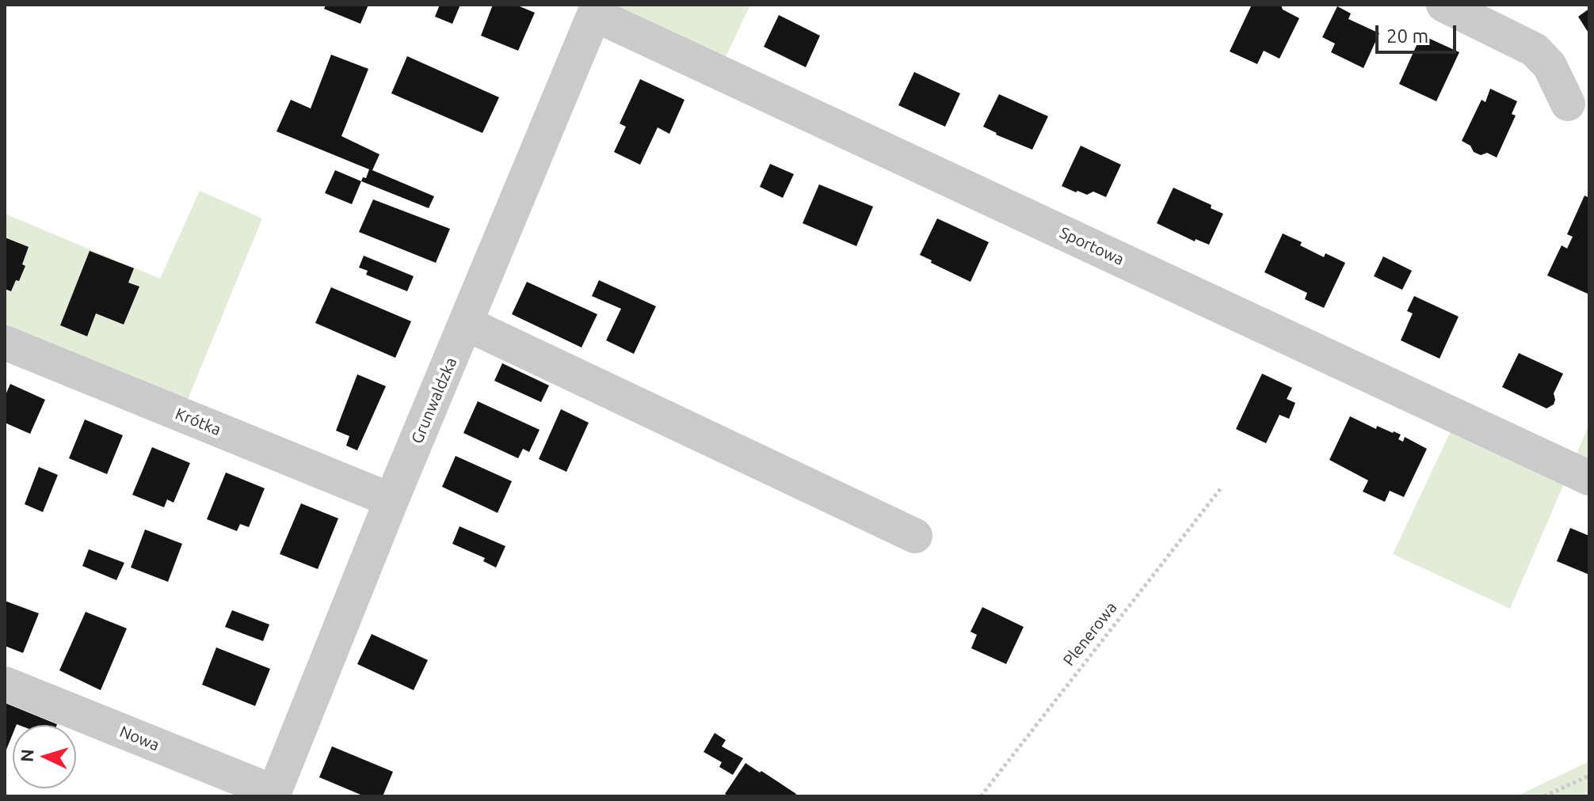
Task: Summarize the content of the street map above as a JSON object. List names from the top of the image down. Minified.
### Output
{"streets":{"street":["Sportowa","Grunwaldzka","Krótka","Nowa"],"path":["Plenerowa"]},"crossings":[["Sportowa","Grunwaldzka"],["Grunwaldzka","Krótka"],["Grunwaldzka","Nowa"]],"scale_bar":"20 m","north":"left"}
